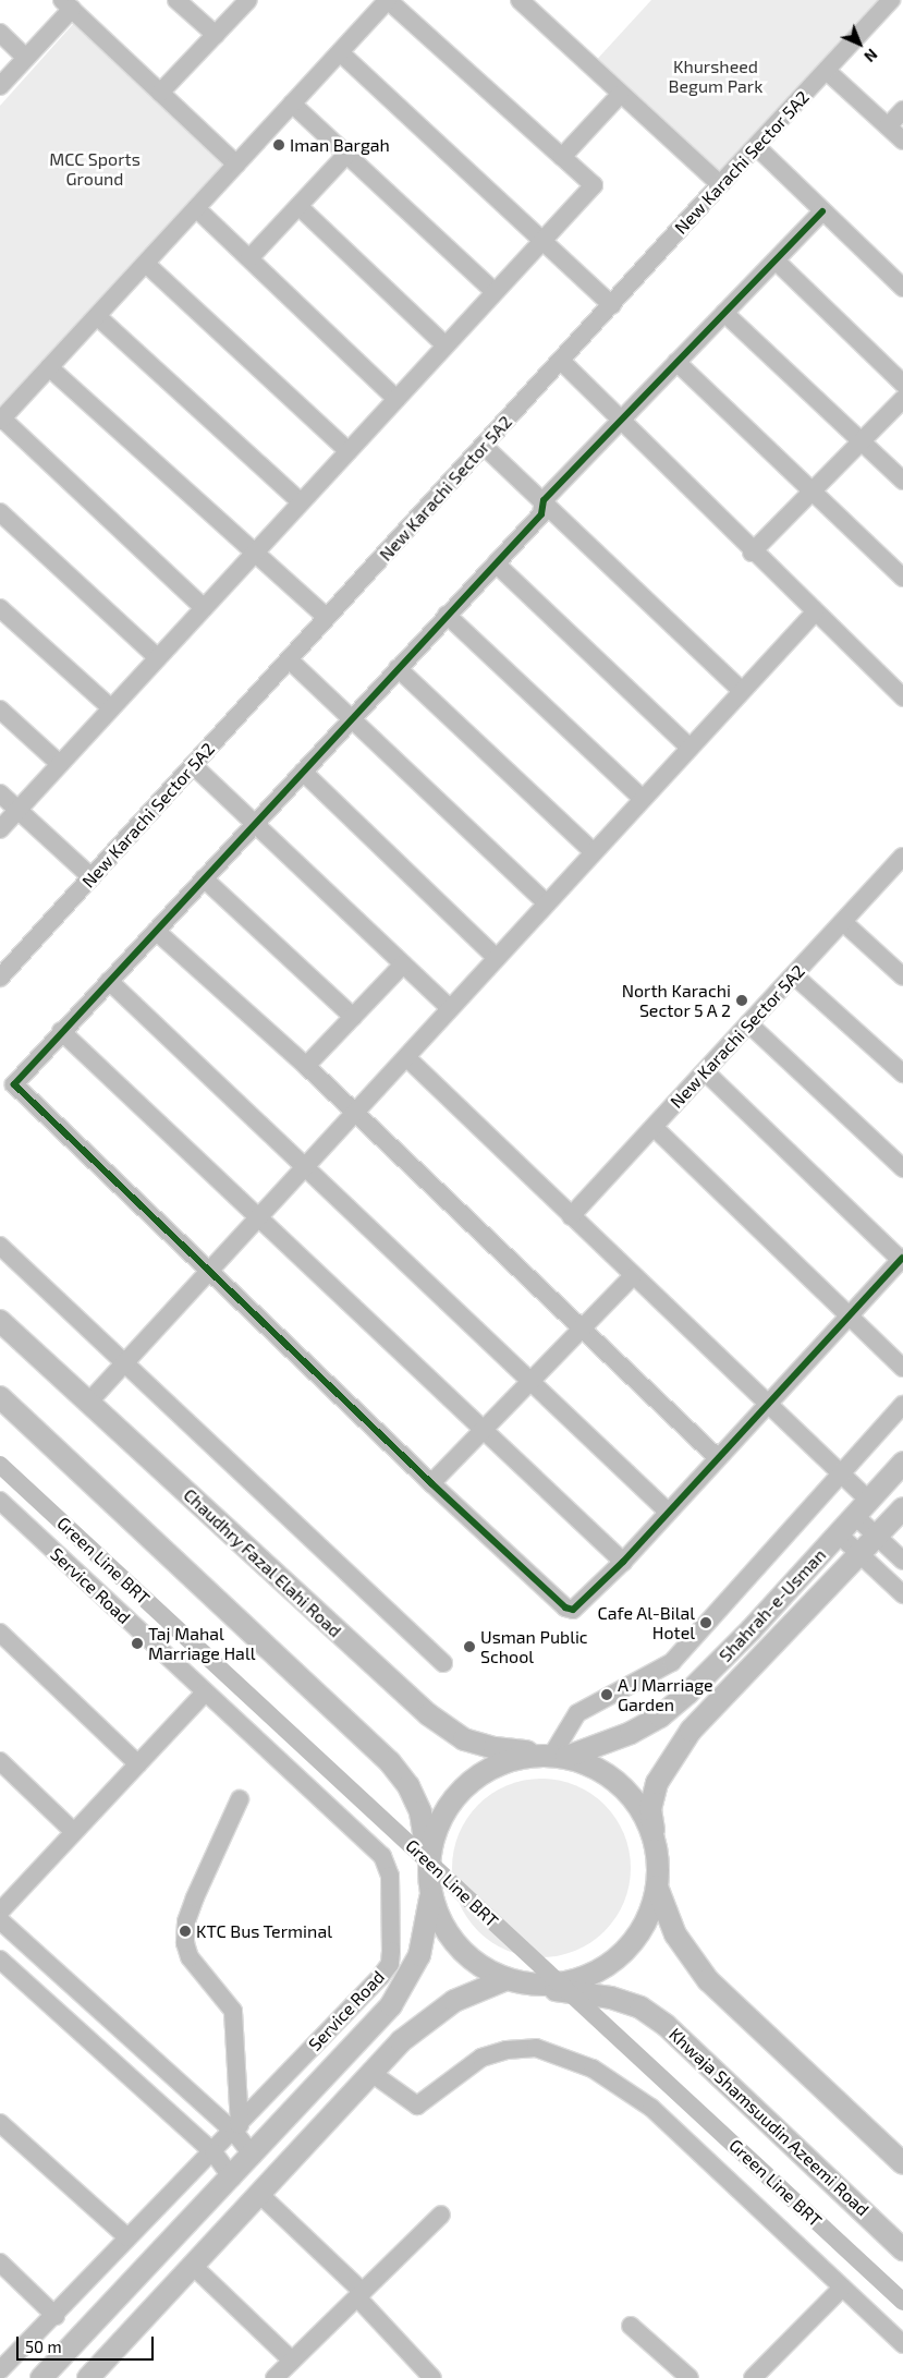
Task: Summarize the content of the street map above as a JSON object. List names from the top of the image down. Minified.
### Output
{"streets":{"main road":["Chaudhry Fazal Elahi Road","Shahrah-e-Usman","Khwaja Shamsuudin Azeemi Road"],"street":["New Karachi Sector 5A2","Green Line BRT","Service Road"]},"crossings":[["Chaudhry Fazal Elahi Road","Shahrah-e-Usman"]],"parks":["Khursheed Begum Park","MCC Sports Ground"],"places":["Iman Bargah","North Karachi Sector 5 A 2","Cafe Al-Bilal Hotel","Taj Mahal Marriage Hall","Usman Public School","A J Marriage Garden","KTC Bus Terminal"],"scale_bar":"50 m","north":"bottom right"}
